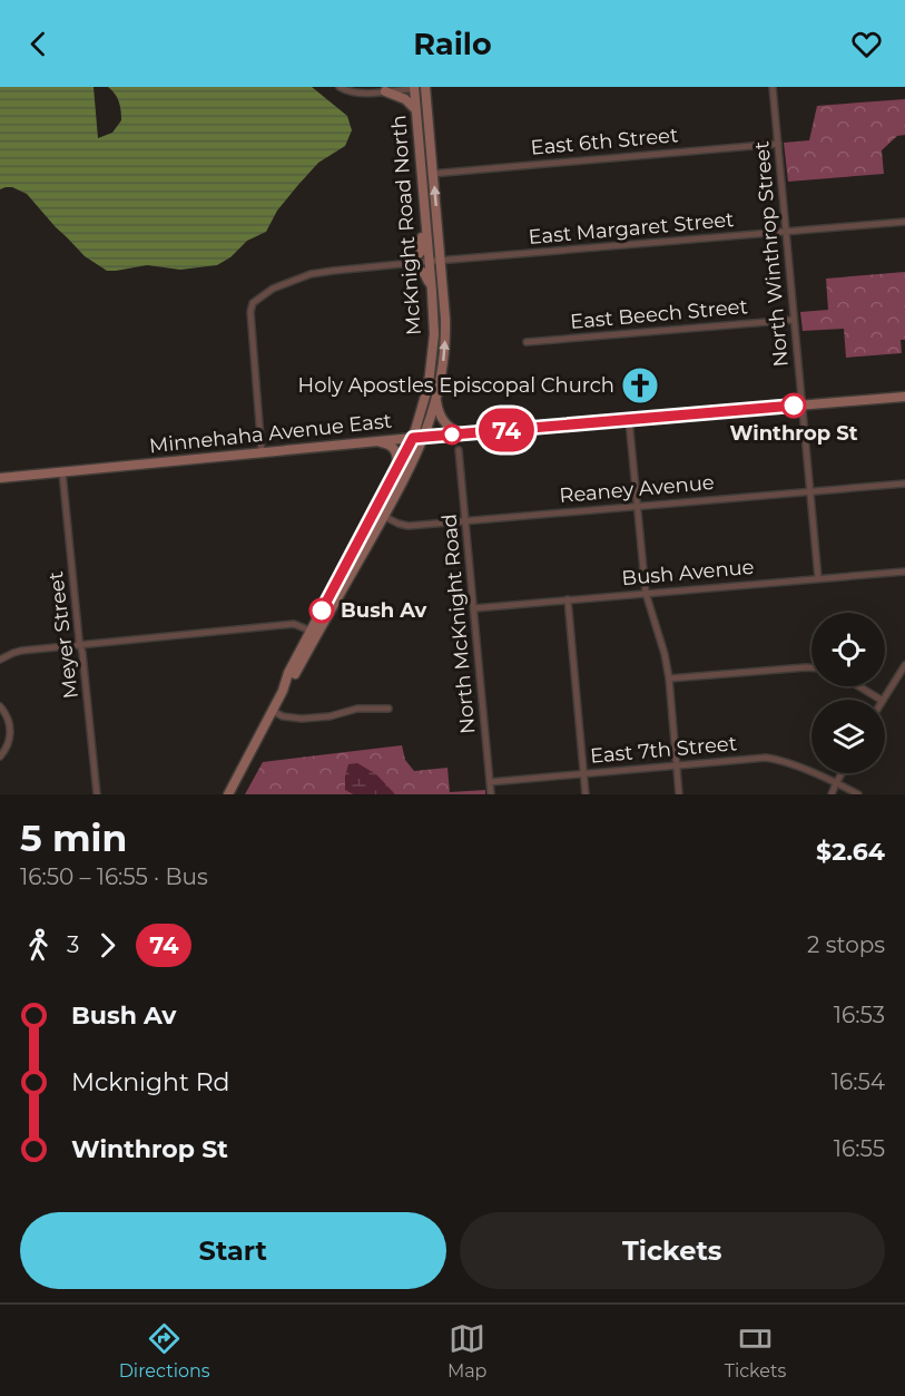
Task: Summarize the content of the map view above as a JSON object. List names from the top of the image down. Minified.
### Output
{"streets":{"main road":["McKnight Road North","Minnehaha Avenue East"],"street":["East 6th Street","East Margaret Street","North Winthrop Street","East Beech Street","Reaney Avenue","Bush Avenue","North McKnight Road","Meyer Street","East 7th Street"]},"crossings":[["East 6th Street","McKnight Road North"],["East 6th Street","North Winthrop Street"],["McKnight Road North","East Margaret Street"],["McKnight Road North","Minnehaha Avenue East"],["McKnight Road North","Reaney Avenue"],["East Margaret Street","North Winthrop Street"],["East Margaret Street","Minnehaha Avenue East"],["North Winthrop Street","East Beech Street"],["North Winthrop Street","Minnehaha Avenue East"],["North Winthrop Street","Reaney Avenue"],["North Winthrop Street","Bush Avenue"],["Minnehaha Avenue East","Meyer Street"],["Reaney Avenue","North McKnight Road"],["Bush Avenue","North McKnight Road"],["North McKnight Road","East 7th Street"]],"places":{"church":["Holy Apostles Episcopal Church"],"other":["Winthrop St","Bush Av"]},"lines":["bus line 74"],"page":{"header":"Railo","on_map":"74","heading":["5 min","16:50 – 16:55 · Bus","$2.64"],"legs":["3","74","2 stops"],"list":[{"name":"Bush Av","value":"16:53"},{"name":"Mcknight Rd","value":"16:54"},{"name":"Winthrop St","value":"16:55"}],"buttons":["Start","Tickets"],"tabs":["Directions","Map","Tickets"]}}
